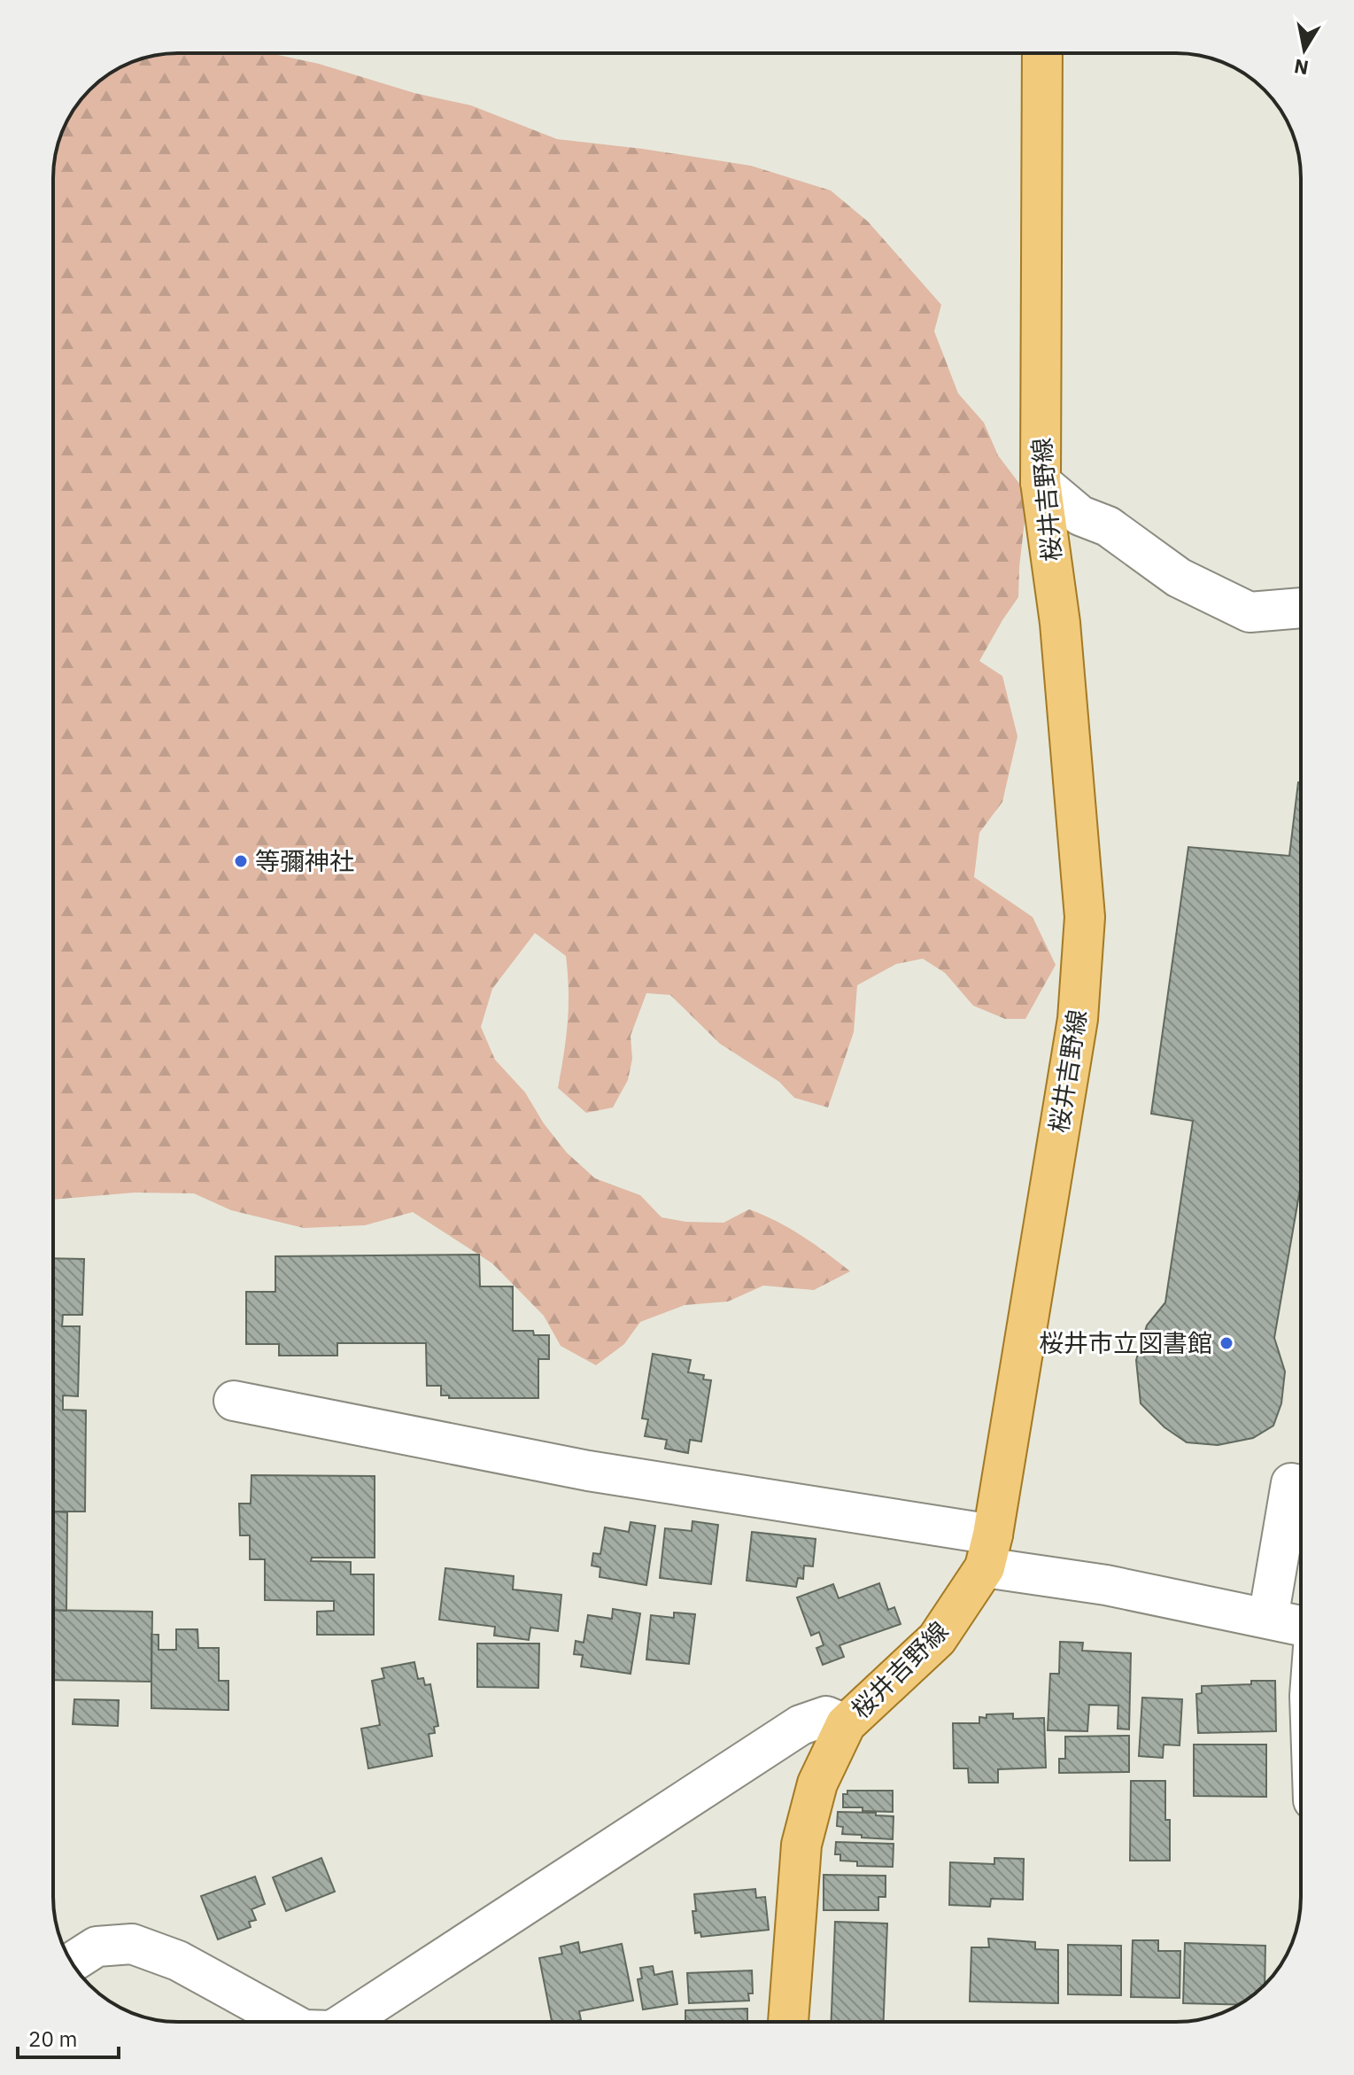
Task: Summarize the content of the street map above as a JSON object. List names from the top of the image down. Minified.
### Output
{"streets":{"main road":["桜井吉野線"]},"places":["等彌神社","桜井市立図書館"],"scale_bar":"20 m","north":"bottom"}
